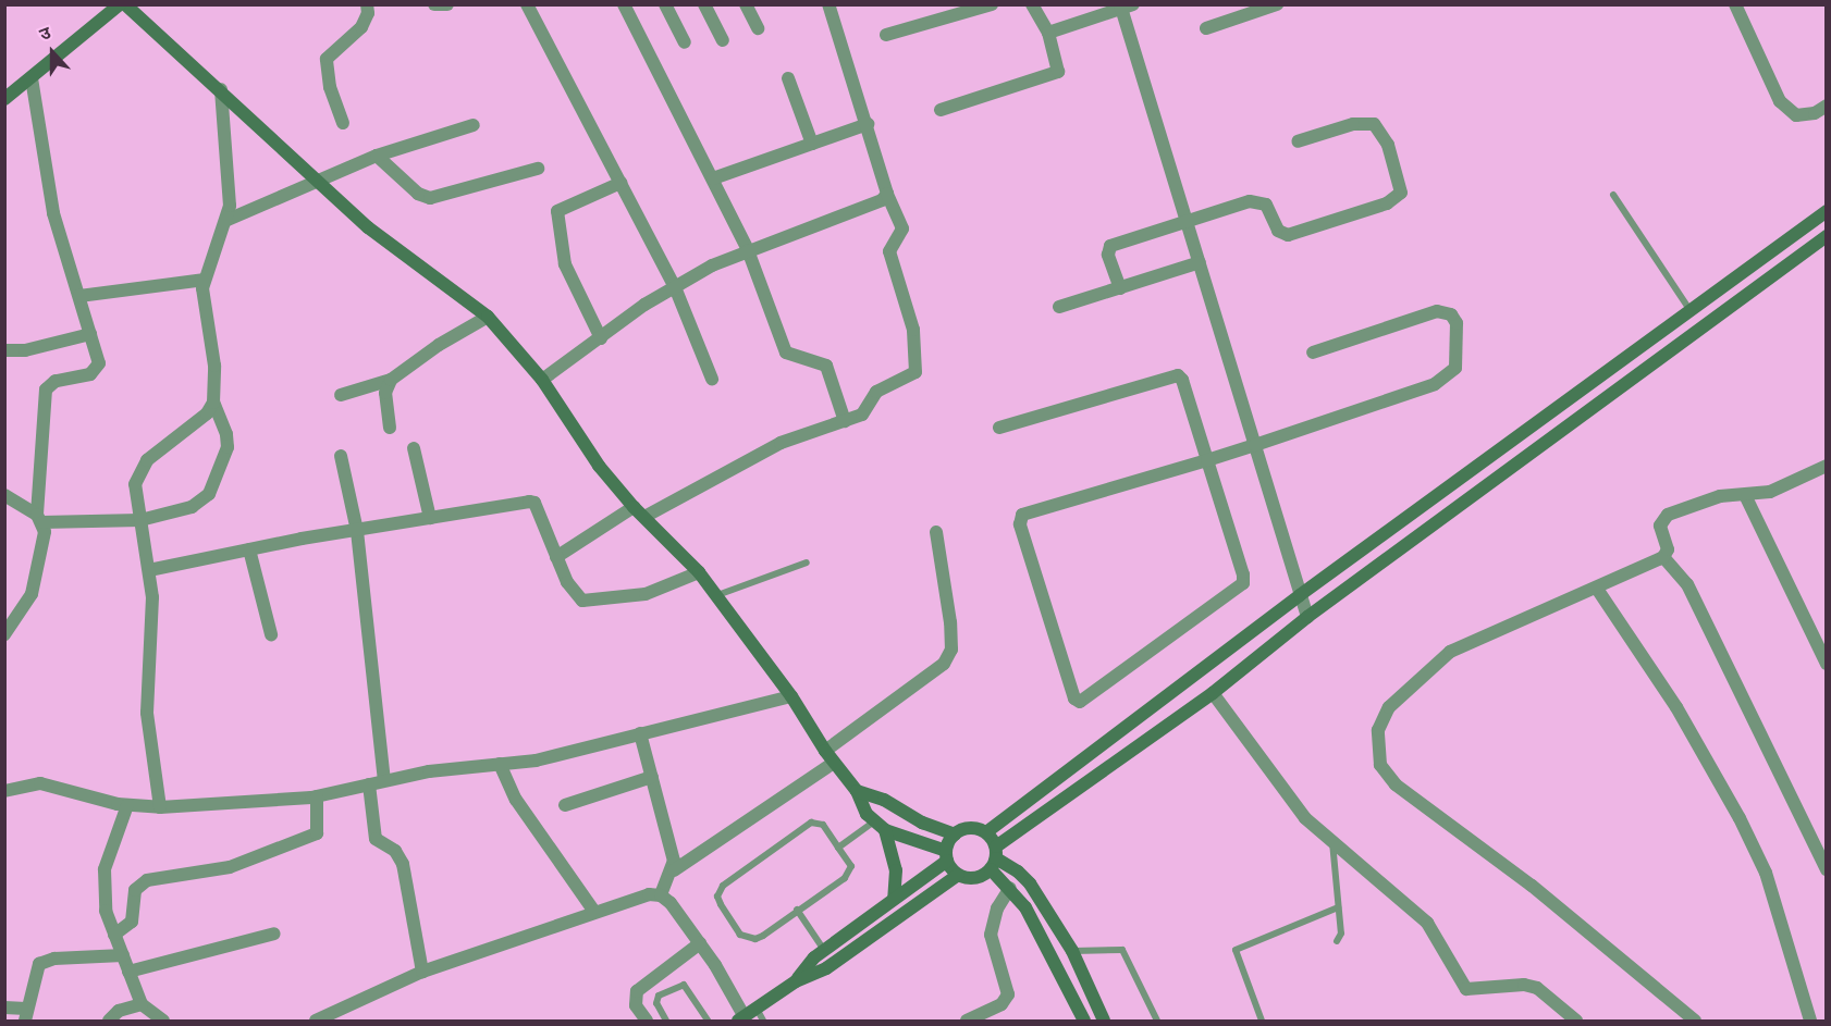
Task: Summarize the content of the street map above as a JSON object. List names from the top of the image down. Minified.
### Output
{"north":"top"}
